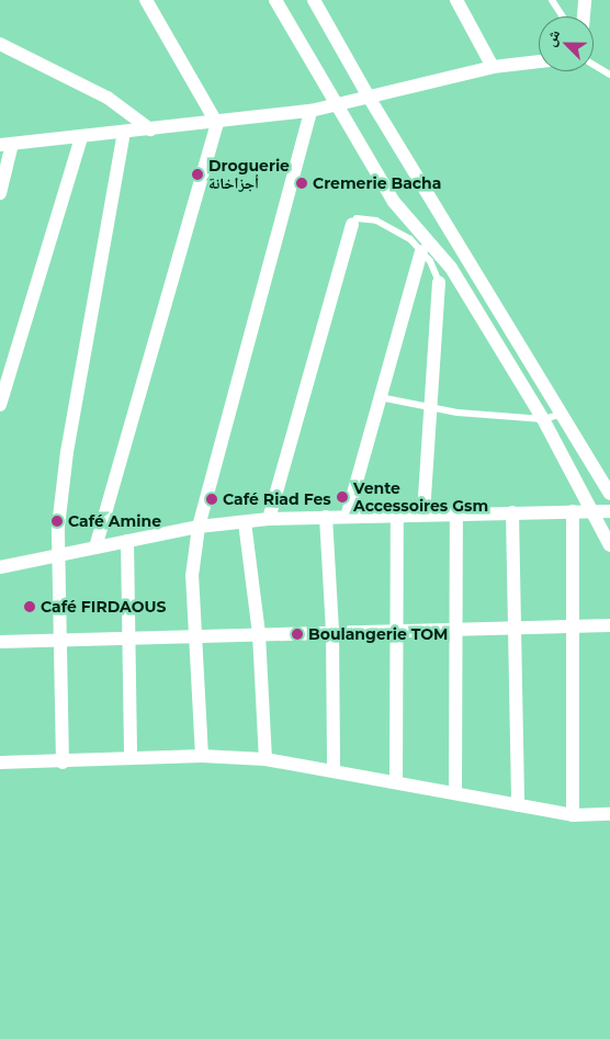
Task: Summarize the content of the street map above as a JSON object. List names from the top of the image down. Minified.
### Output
{"places":["Droguerie أجزاخانة","Cremerie Bacha","Vente Accessoires Gsm","Café Riad Fes","Café Amine","Café FIRDAOUS","Boulangerie TOM"],"north":"top left"}
